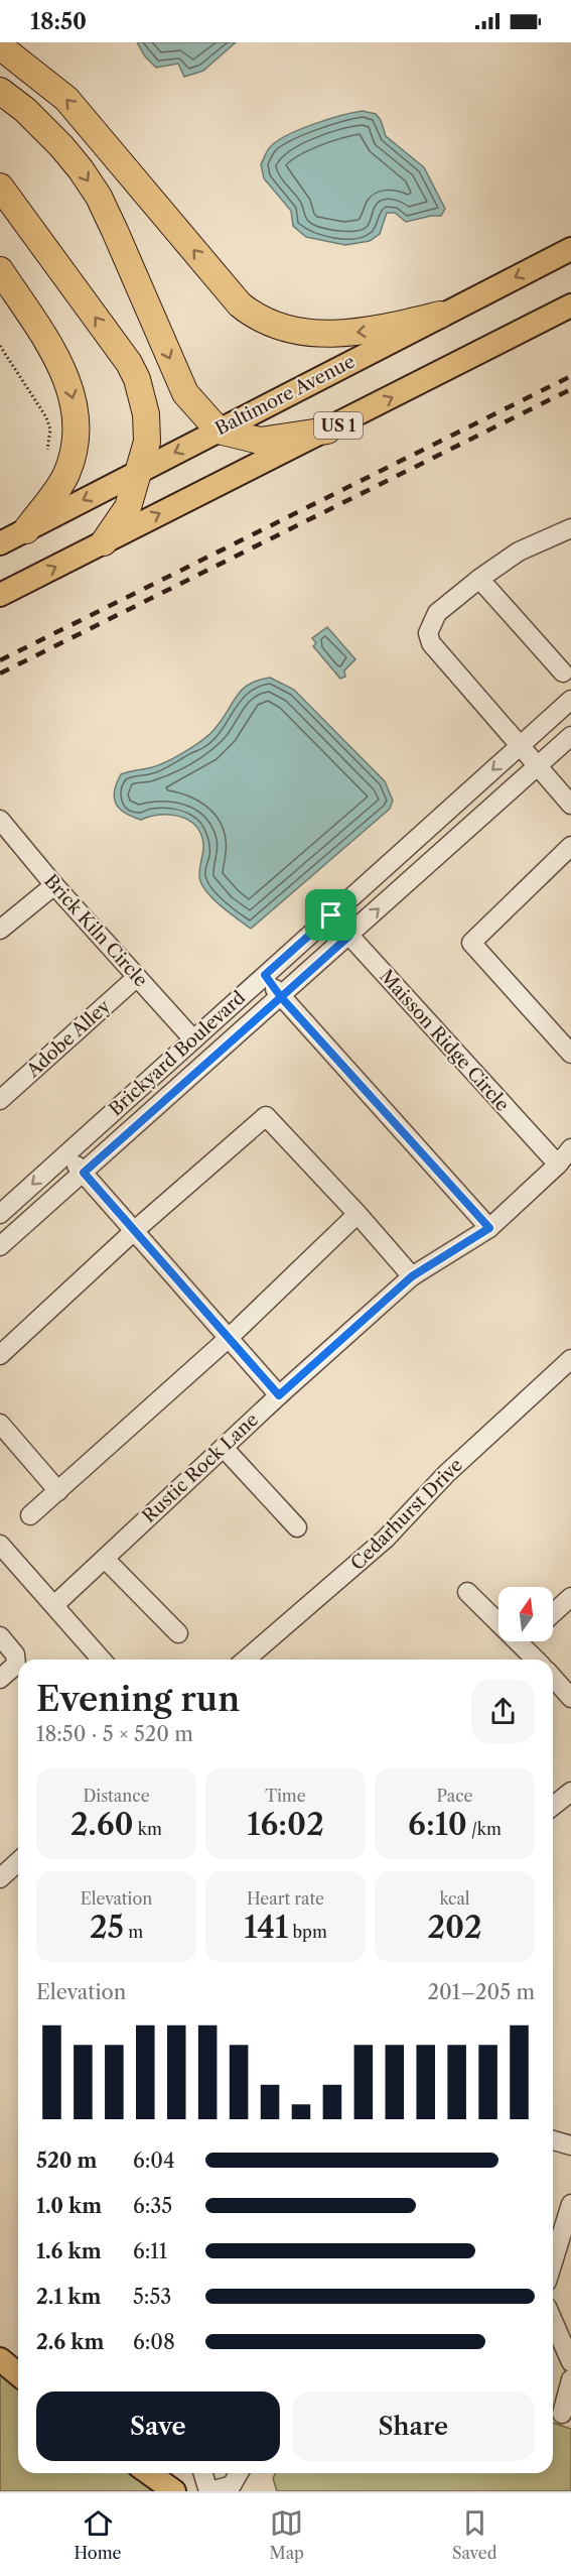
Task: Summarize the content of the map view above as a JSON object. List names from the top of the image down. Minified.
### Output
{"streets":{"main road":["Baltimore Avenue","US 1"],"street":["Brick Kiln Circle","Adobe Alley","Maisson Ridge Circle","Brickyard Boulevard","Rustic Rock Lane","Cedarhurst Drive"]},"crossings":[["Brick Kiln Circle","Adobe Alley"],["Brick Kiln Circle","Brickyard Boulevard"],["Maisson Ridge Circle","Brickyard Boulevard"],["Maisson Ridge Circle","Rustic Rock Lane"]],"north":"top","page":{"status":"18:50","heading":["Evening run","18:50 · 5 × 520 m"],"stats":[["Distance","2.60 km"],["Time","16:02"],["Pace","6:10 /km"],["Elevation","25 m"],["Heart rate","141 bpm"],["kcal","202"]],"chart":["Elevation","201–205 m"],"list":[{"name":"520 m","note":"6:04"},{"name":"1.0 km","note":"6:35"},{"name":"1.6 km","note":"6:11"},{"name":"2.1 km","note":"5:53"},{"name":"2.6 km","note":"6:08"}],"buttons":["Save","Share"],"tabs":["Home","Map","Saved"]}}
